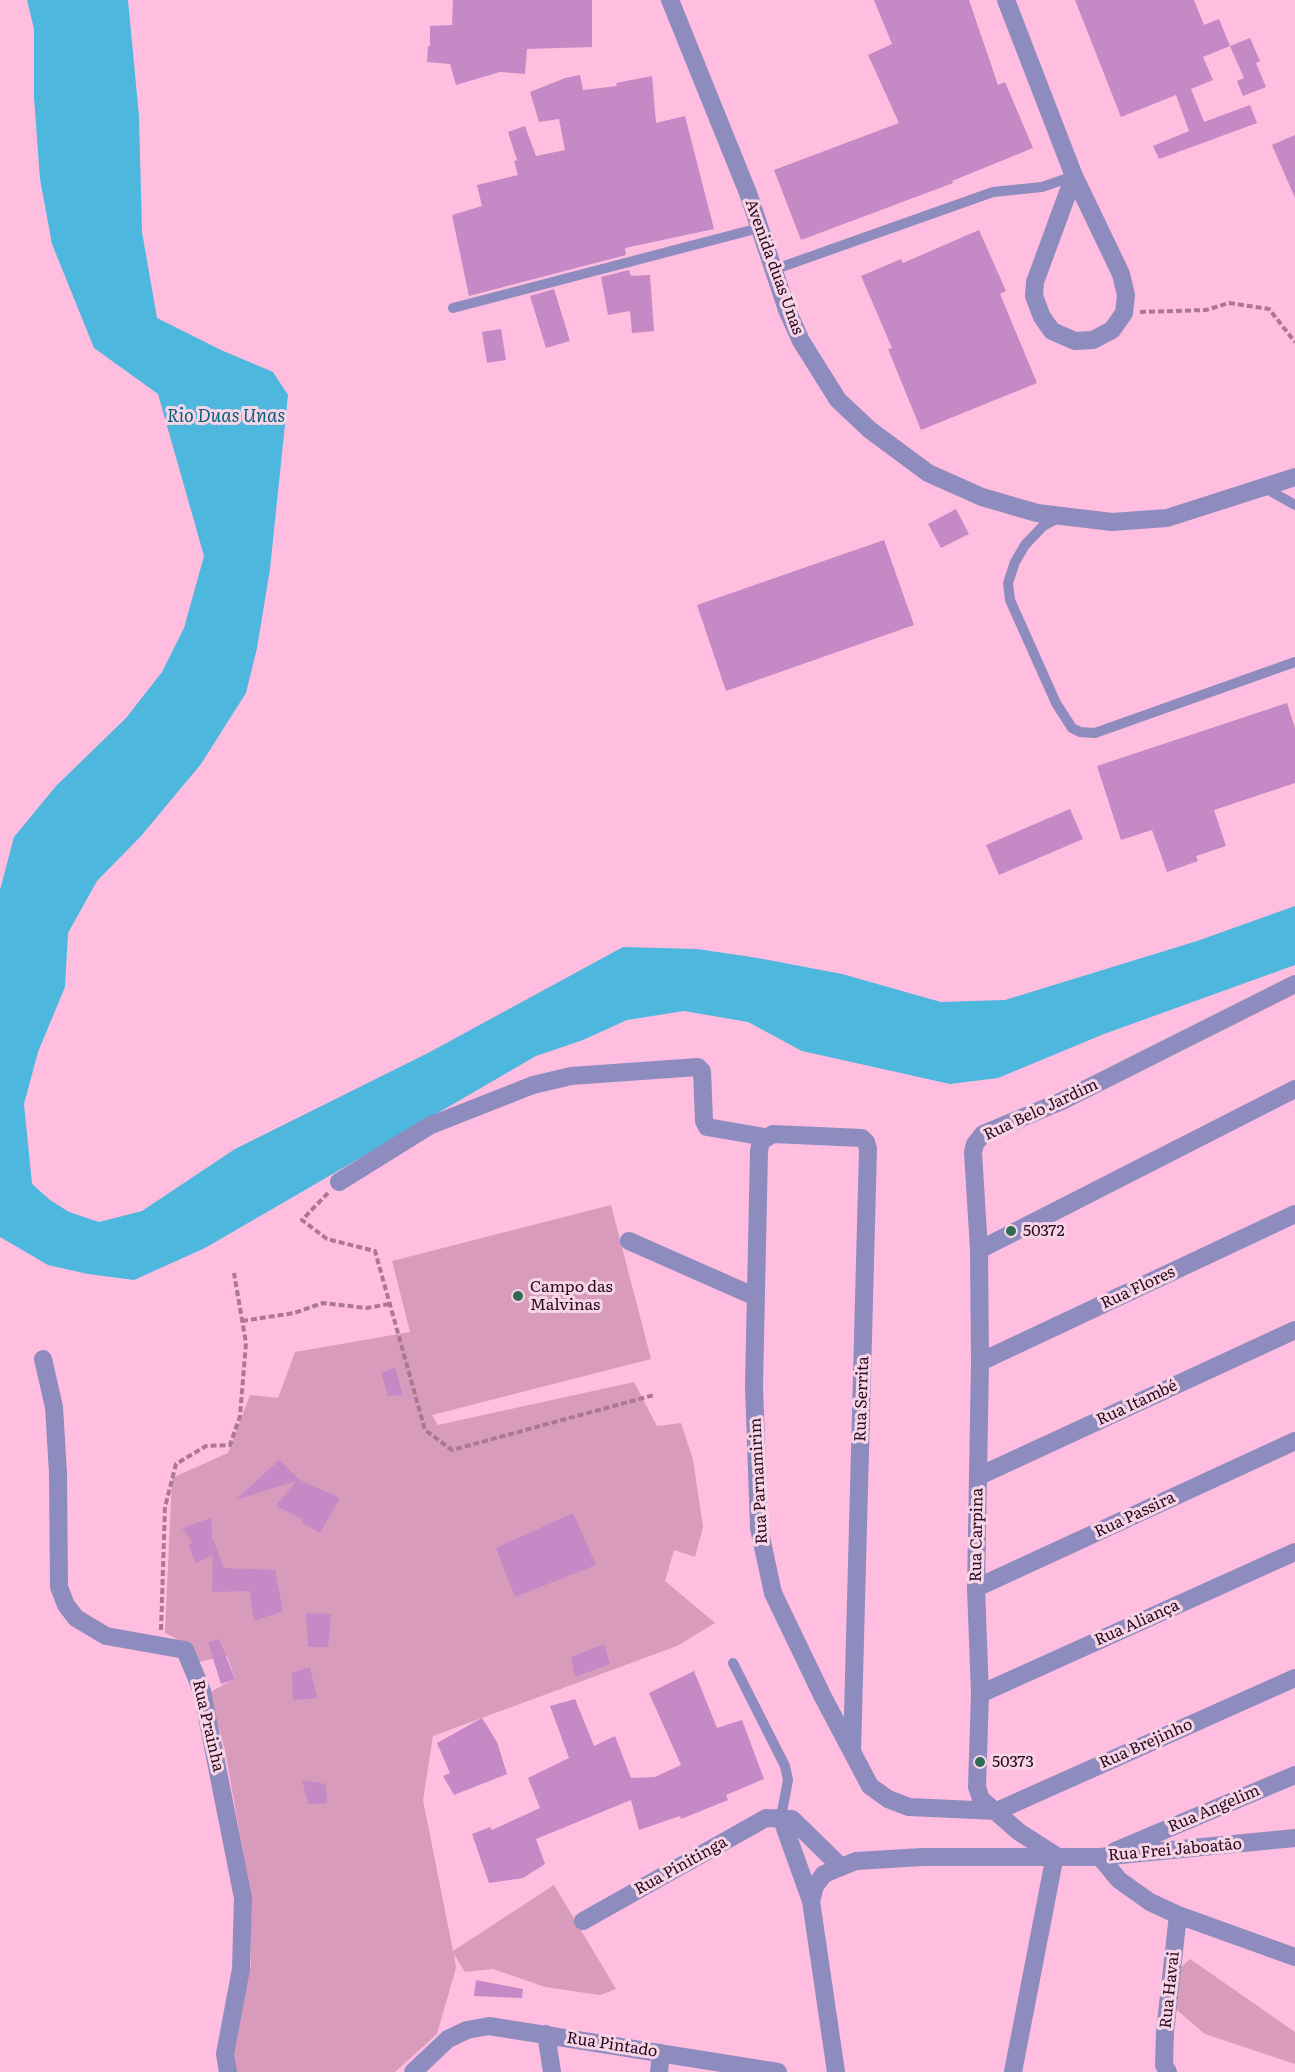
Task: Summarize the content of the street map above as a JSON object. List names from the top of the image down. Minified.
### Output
{"streets":{"street":["Avenida duas Unas","Rua Belo Jardim","Rua Flores","Rua Serrita","Rua Itambé","Rua Parnamirim","Rua Passira","Rua Carpina","Rua Aliança","Rua Prainha","Rua Brejinho","Rua Angelim","Rua Frei Jaboatão","Rua Pinitinga","Rua Havai","Rua Pintado"]},"crossings":[["Rua Belo Jardim","Rua Carpina"],["Rua Flores","Rua Carpina"],["Rua Serrita","Rua Parnamirim"],["Rua Itambé","Rua Carpina"],["Rua Parnamirim","Rua Carpina"],["Rua Parnamirim","Rua Brejinho"],["Rua Passira","Rua Carpina"],["Rua Carpina","Rua Aliança"],["Rua Carpina","Rua Brejinho"],["Rua Carpina","Rua Frei Jaboatão"],["Rua Angelim","Rua Frei Jaboatão"]],"water":["Rio Duas Unas"],"places":["50372","Campo das Malvinas","50373"]}
